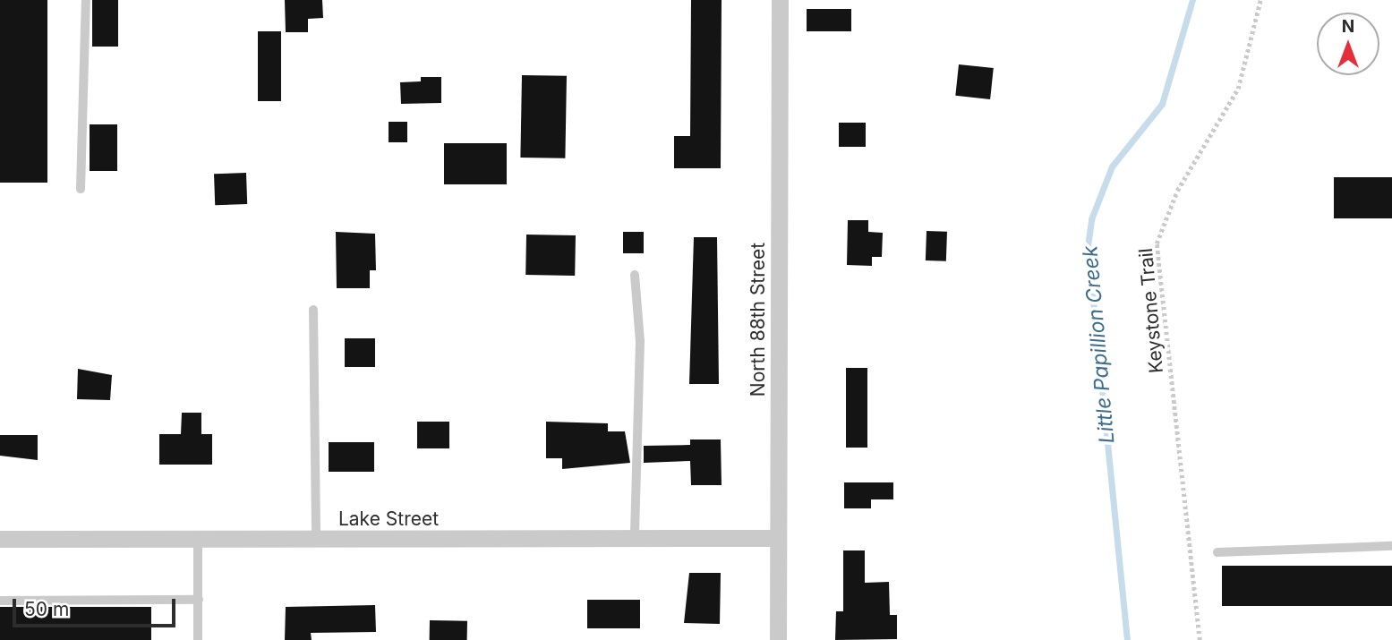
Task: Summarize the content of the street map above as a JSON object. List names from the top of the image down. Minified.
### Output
{"streets":{"street":["North 88th Street","Lake Street"],"path":["Keystone Trail"]},"crossings":[["North 88th Street","Lake Street"]],"water":["Little Papillion Creek"],"scale_bar":"50 m","north":"top"}
